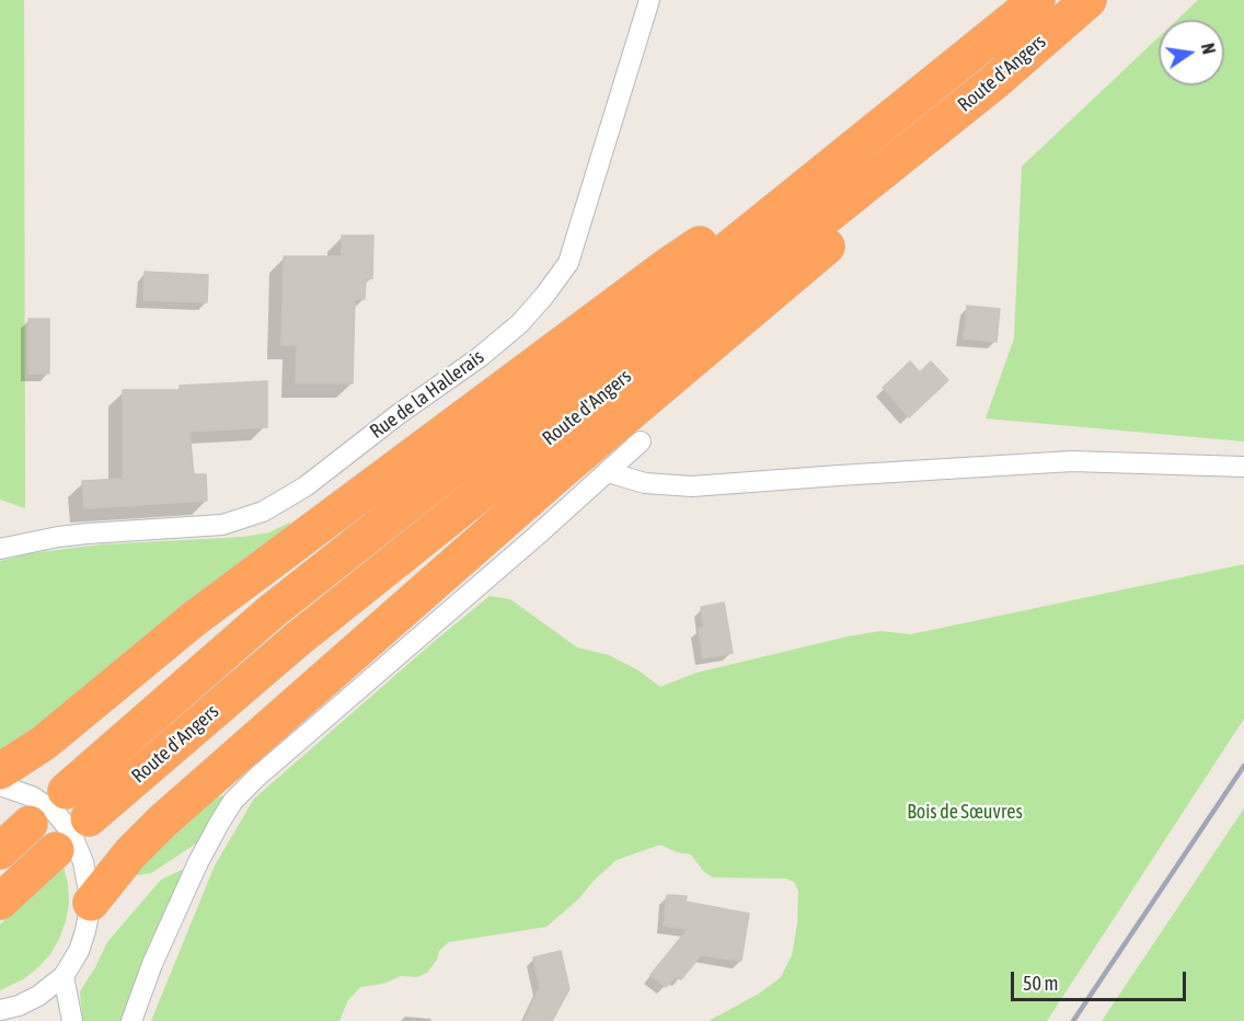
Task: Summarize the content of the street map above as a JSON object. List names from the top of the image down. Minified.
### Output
{"streets":{"highway":["Route d'Angers"],"street":["Rue de la Hallerais"]},"parks":["Bois de Sœuvres"],"scale_bar":"50 m","north":"right"}
